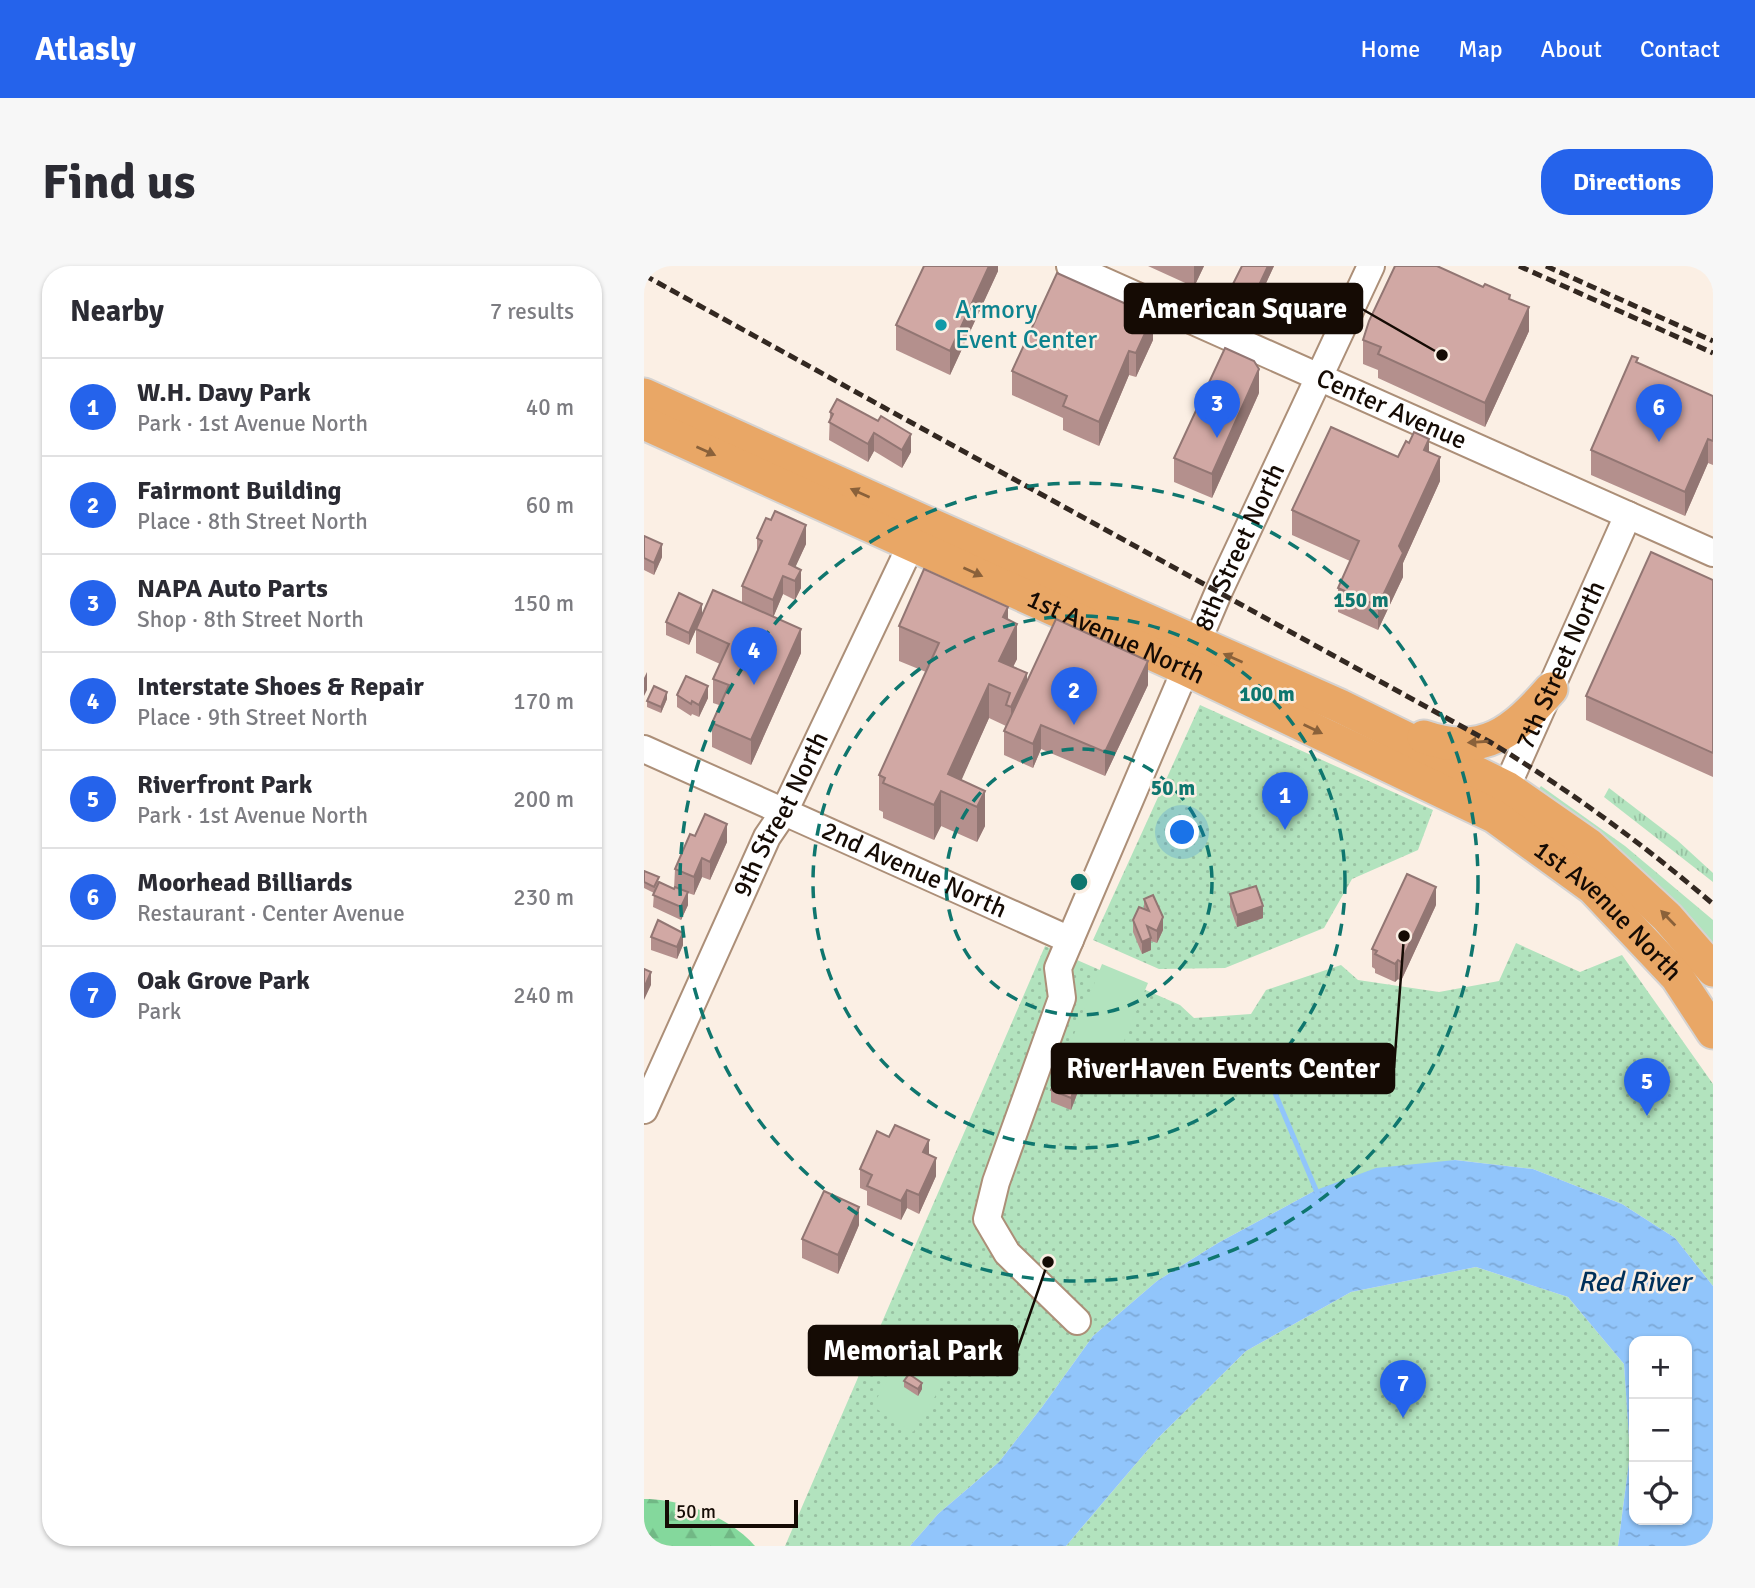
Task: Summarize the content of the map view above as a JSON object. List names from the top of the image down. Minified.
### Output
{"streets":{"main road":["1st Avenue North"],"street":["Center Avenue","8th Street North","7th Street North","9th Street North","2nd Avenue North"]},"crossings":[["Center Avenue","8th Street North"],["Center Avenue","7th Street North"],["8th Street North","1st Avenue North"],["8th Street North","2nd Avenue North"],["1st Avenue North","7th Street North"],["1st Avenue North","9th Street North"],["9th Street North","2nd Avenue North"]],"water":["Red River"],"places":["Armory Event Center","American Square","RiverHaven Events Center","Memorial Park"],"scale_bar":"50 m","page":{"header":"Atlasly","nav":["Home","Map","About","Contact"],"buttons":"Directions","title":"Find us","heading":["Nearby","7 results"],"list":[{"mark":"1","name":"W.H. Davy Park","note":"Park · 1st Avenue North","value":"40 m"},{"mark":"2","name":"Fairmont Building","note":"Place · 8th Street North","value":"60 m"},{"mark":"3","name":"NAPA Auto Parts","note":"Shop · 8th Street North","value":"150 m"},{"mark":"4","name":"Interstate Shoes & Repair","note":"Place · 9th Street North","value":"170 m"},{"mark":"5","name":"Riverfront Park","note":"Park · 1st Avenue North","value":"200 m"},{"mark":"6","name":"Moorhead Billiards","note":"Restaurant · Center Avenue","value":"230 m"},{"mark":"7","name":"Oak Grove Park","note":"Park","value":"240 m"}],"pins":["3","6","4","2","1","5","7"],"map_buttons":["+","−"],"scale":"50 m"},"rings":["150 m","100 m","50 m"]}
